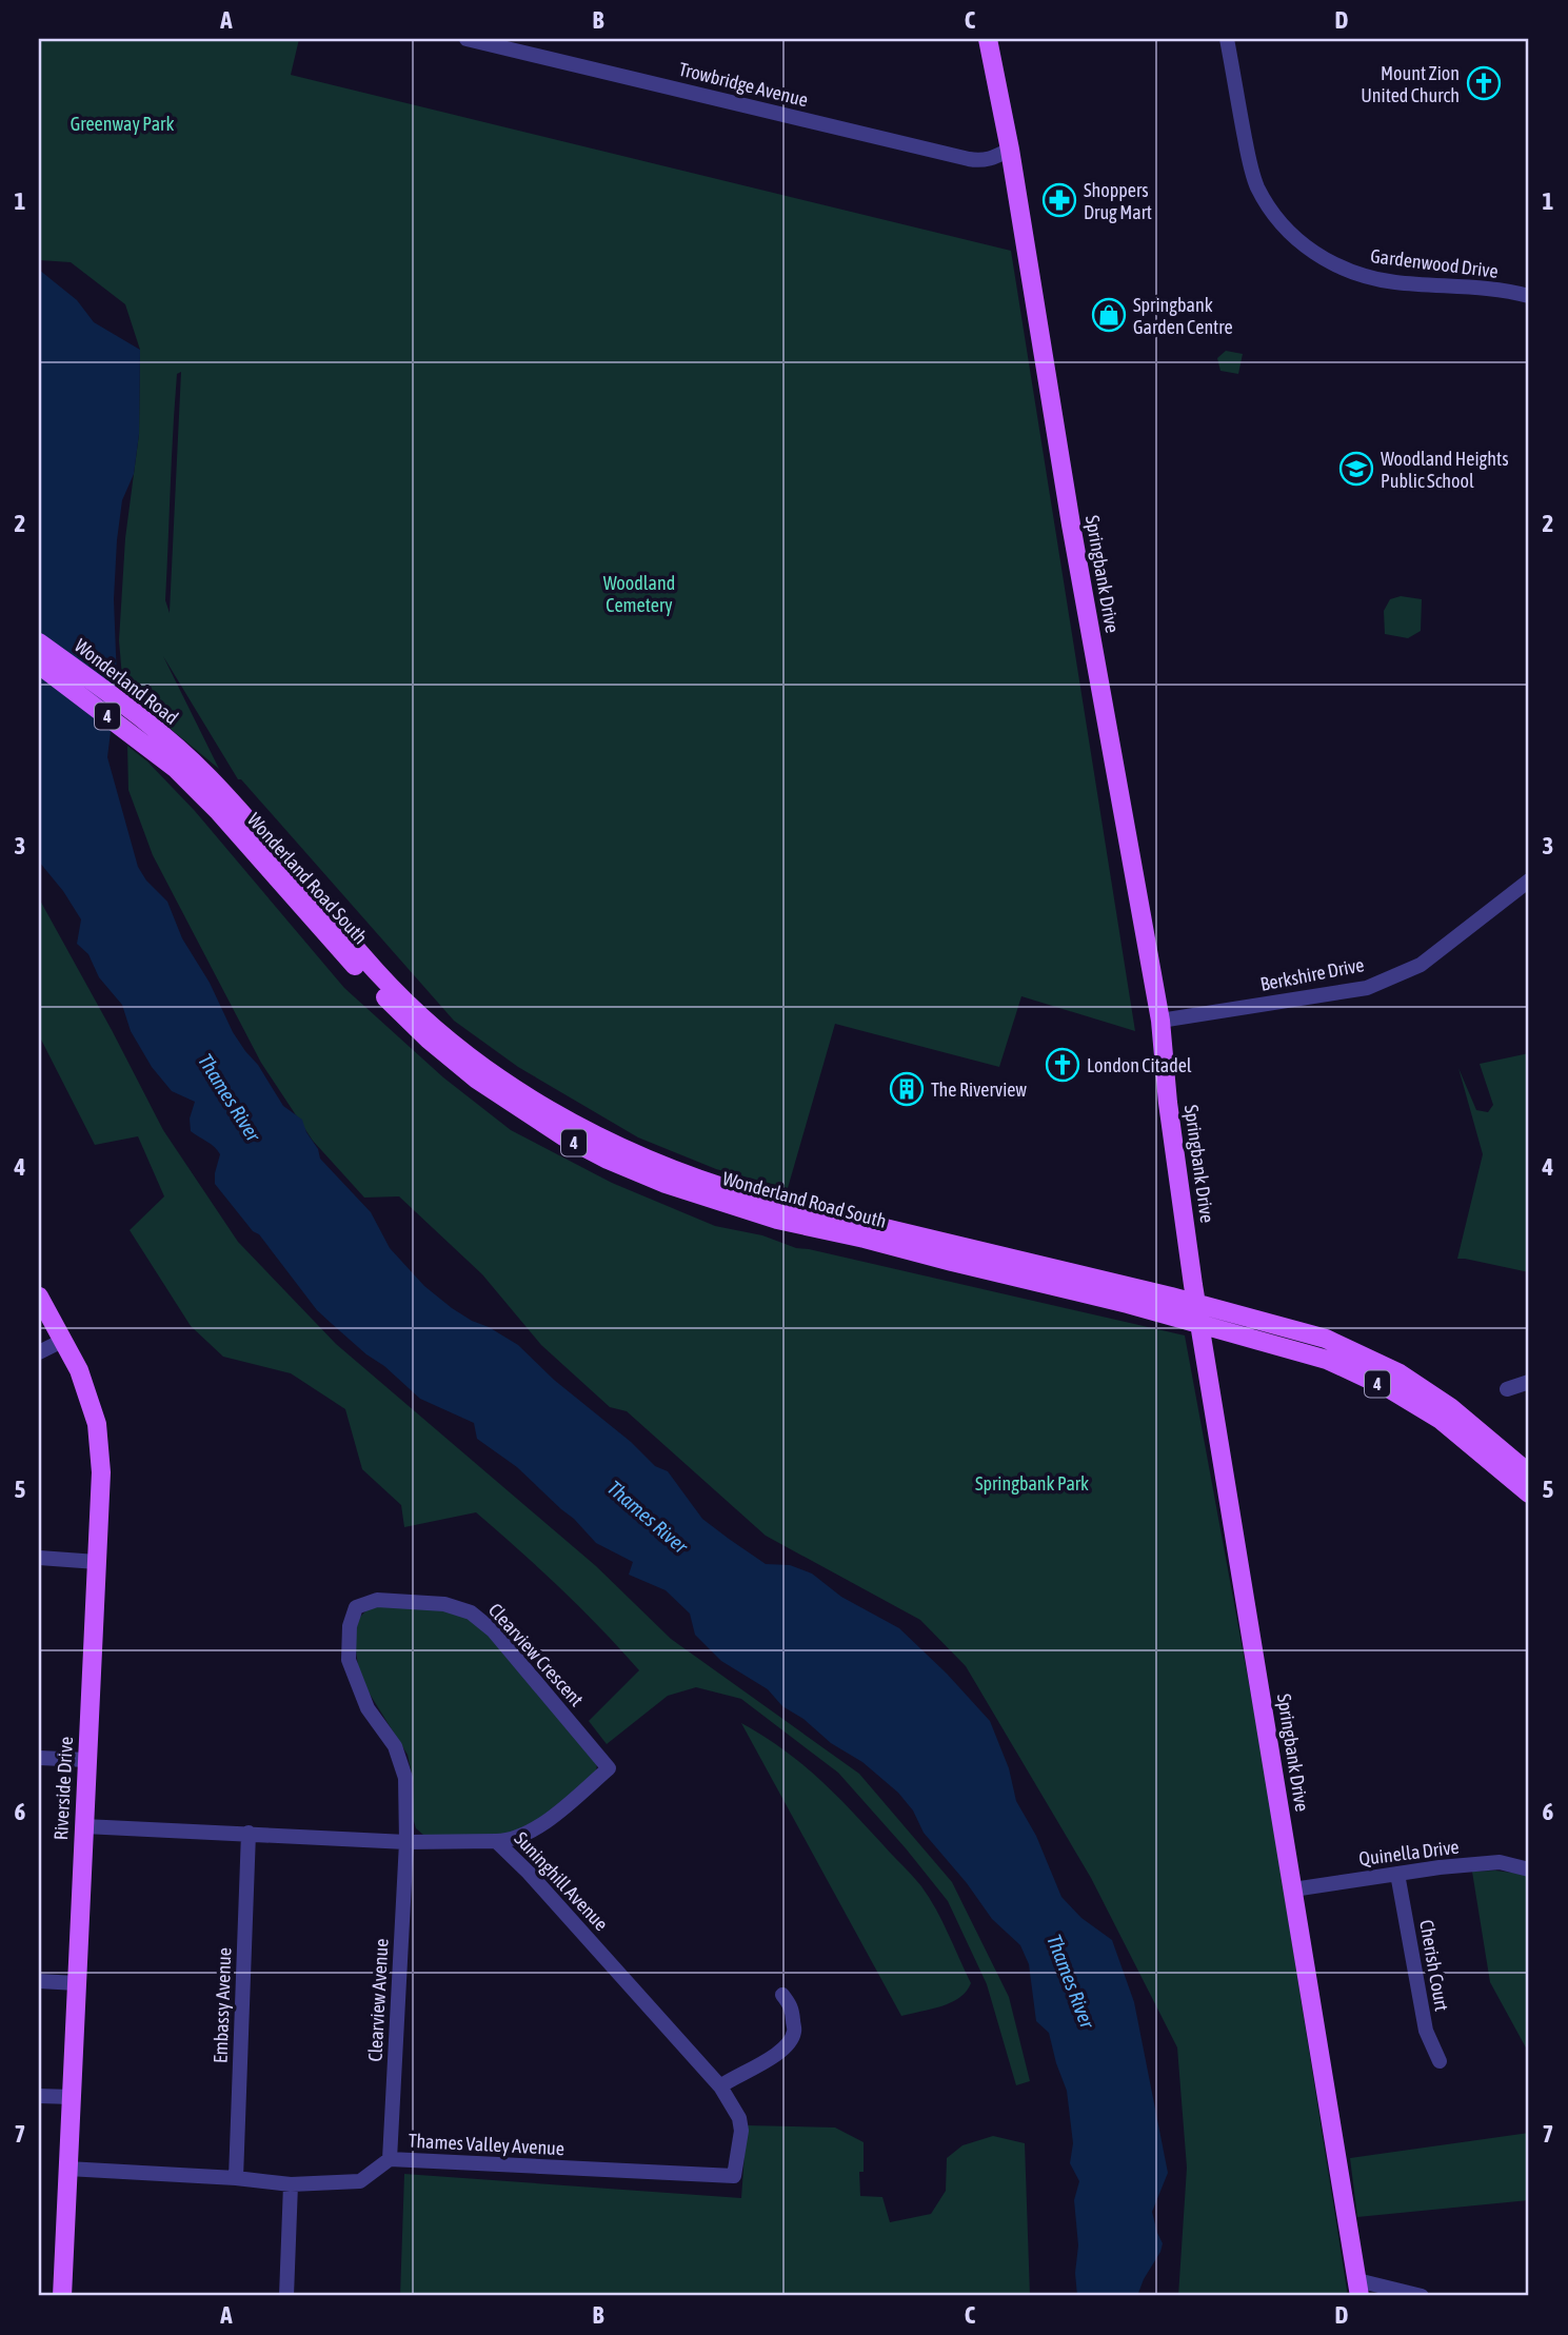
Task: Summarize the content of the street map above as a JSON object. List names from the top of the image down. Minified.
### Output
{"streets":{"main road":["Springbank Drive","Wonderland Road","4","Wonderland Road South","Riverside Drive"],"street":["Trowbridge Avenue","Gardenwood Drive","Berkshire Drive","Clearview Crescent","Quinella Drive","Suninghill Avenue","Cherish Court","Clearview Avenue","Embassy Avenue","Thames Valley Avenue"]},"crossings":[["Trowbridge Avenue","Springbank Drive"],["Springbank Drive","Wonderland Road South"],["Springbank Drive","Berkshire Drive"],["Springbank Drive","Quinella Drive"],["Wonderland Road","Wonderland Road South"],["Clearview Crescent","Suninghill Avenue"],["Clearview Crescent","Clearview Avenue"],["Riverside Drive","Suninghill Avenue"],["Riverside Drive","Thames Valley Avenue"],["Quinella Drive","Cherish Court"],["Suninghill Avenue","Clearview Avenue"],["Suninghill Avenue","Embassy Avenue"],["Suninghill Avenue","Thames Valley Avenue"],["Clearview Avenue","Thames Valley Avenue"],["Embassy Avenue","Thames Valley Avenue"]],"water":["Thames River"],"parks":["Greenway Park","Woodland Cemetery","Springbank Park"],"places":{"church":["Mount Zion United Church","London Citadel"],"pharmacy":["Shoppers Drug Mart"],"shop":["Springbank Garden Centre"],"school or university":["Woodland Heights Public School"],"building":["The Riverview"]},"grid":{"columns":["A","B","C","D"],"rows":["1","2","3","4","5","6","7"]}}
